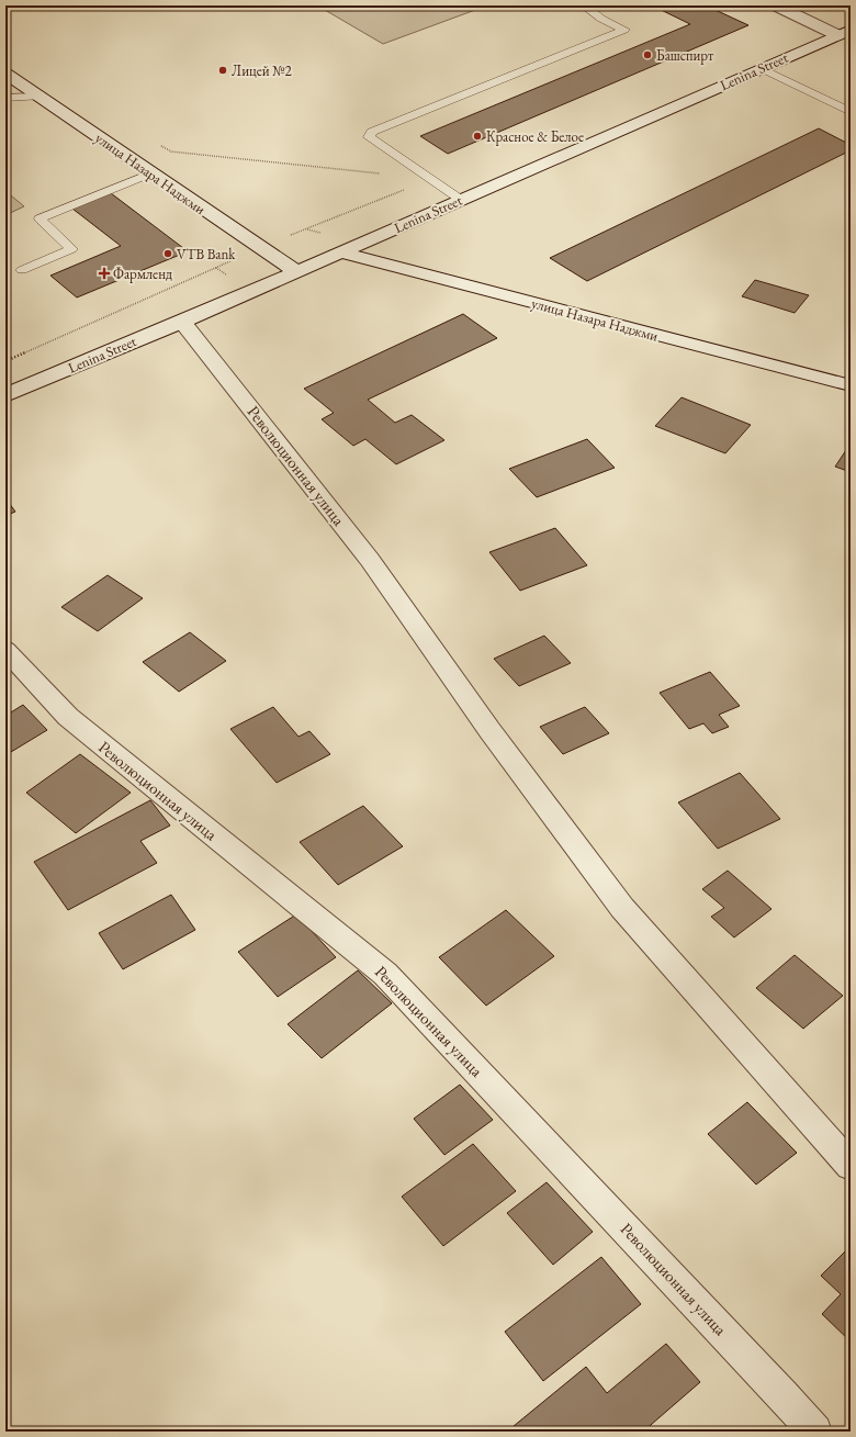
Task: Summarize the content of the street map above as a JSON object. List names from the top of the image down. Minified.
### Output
{"streets":{"street":["Lenina Street","улица Назара Наджми","Революционная улица"]},"crossings":[["Lenina Street","улица Назара Наджми"],["Lenina Street","Революционная улица"]],"places":{"other":["Башспирт","Лицей №2","Красное & Белое","VTB Bank"],"health":["Фармленд"]}}
